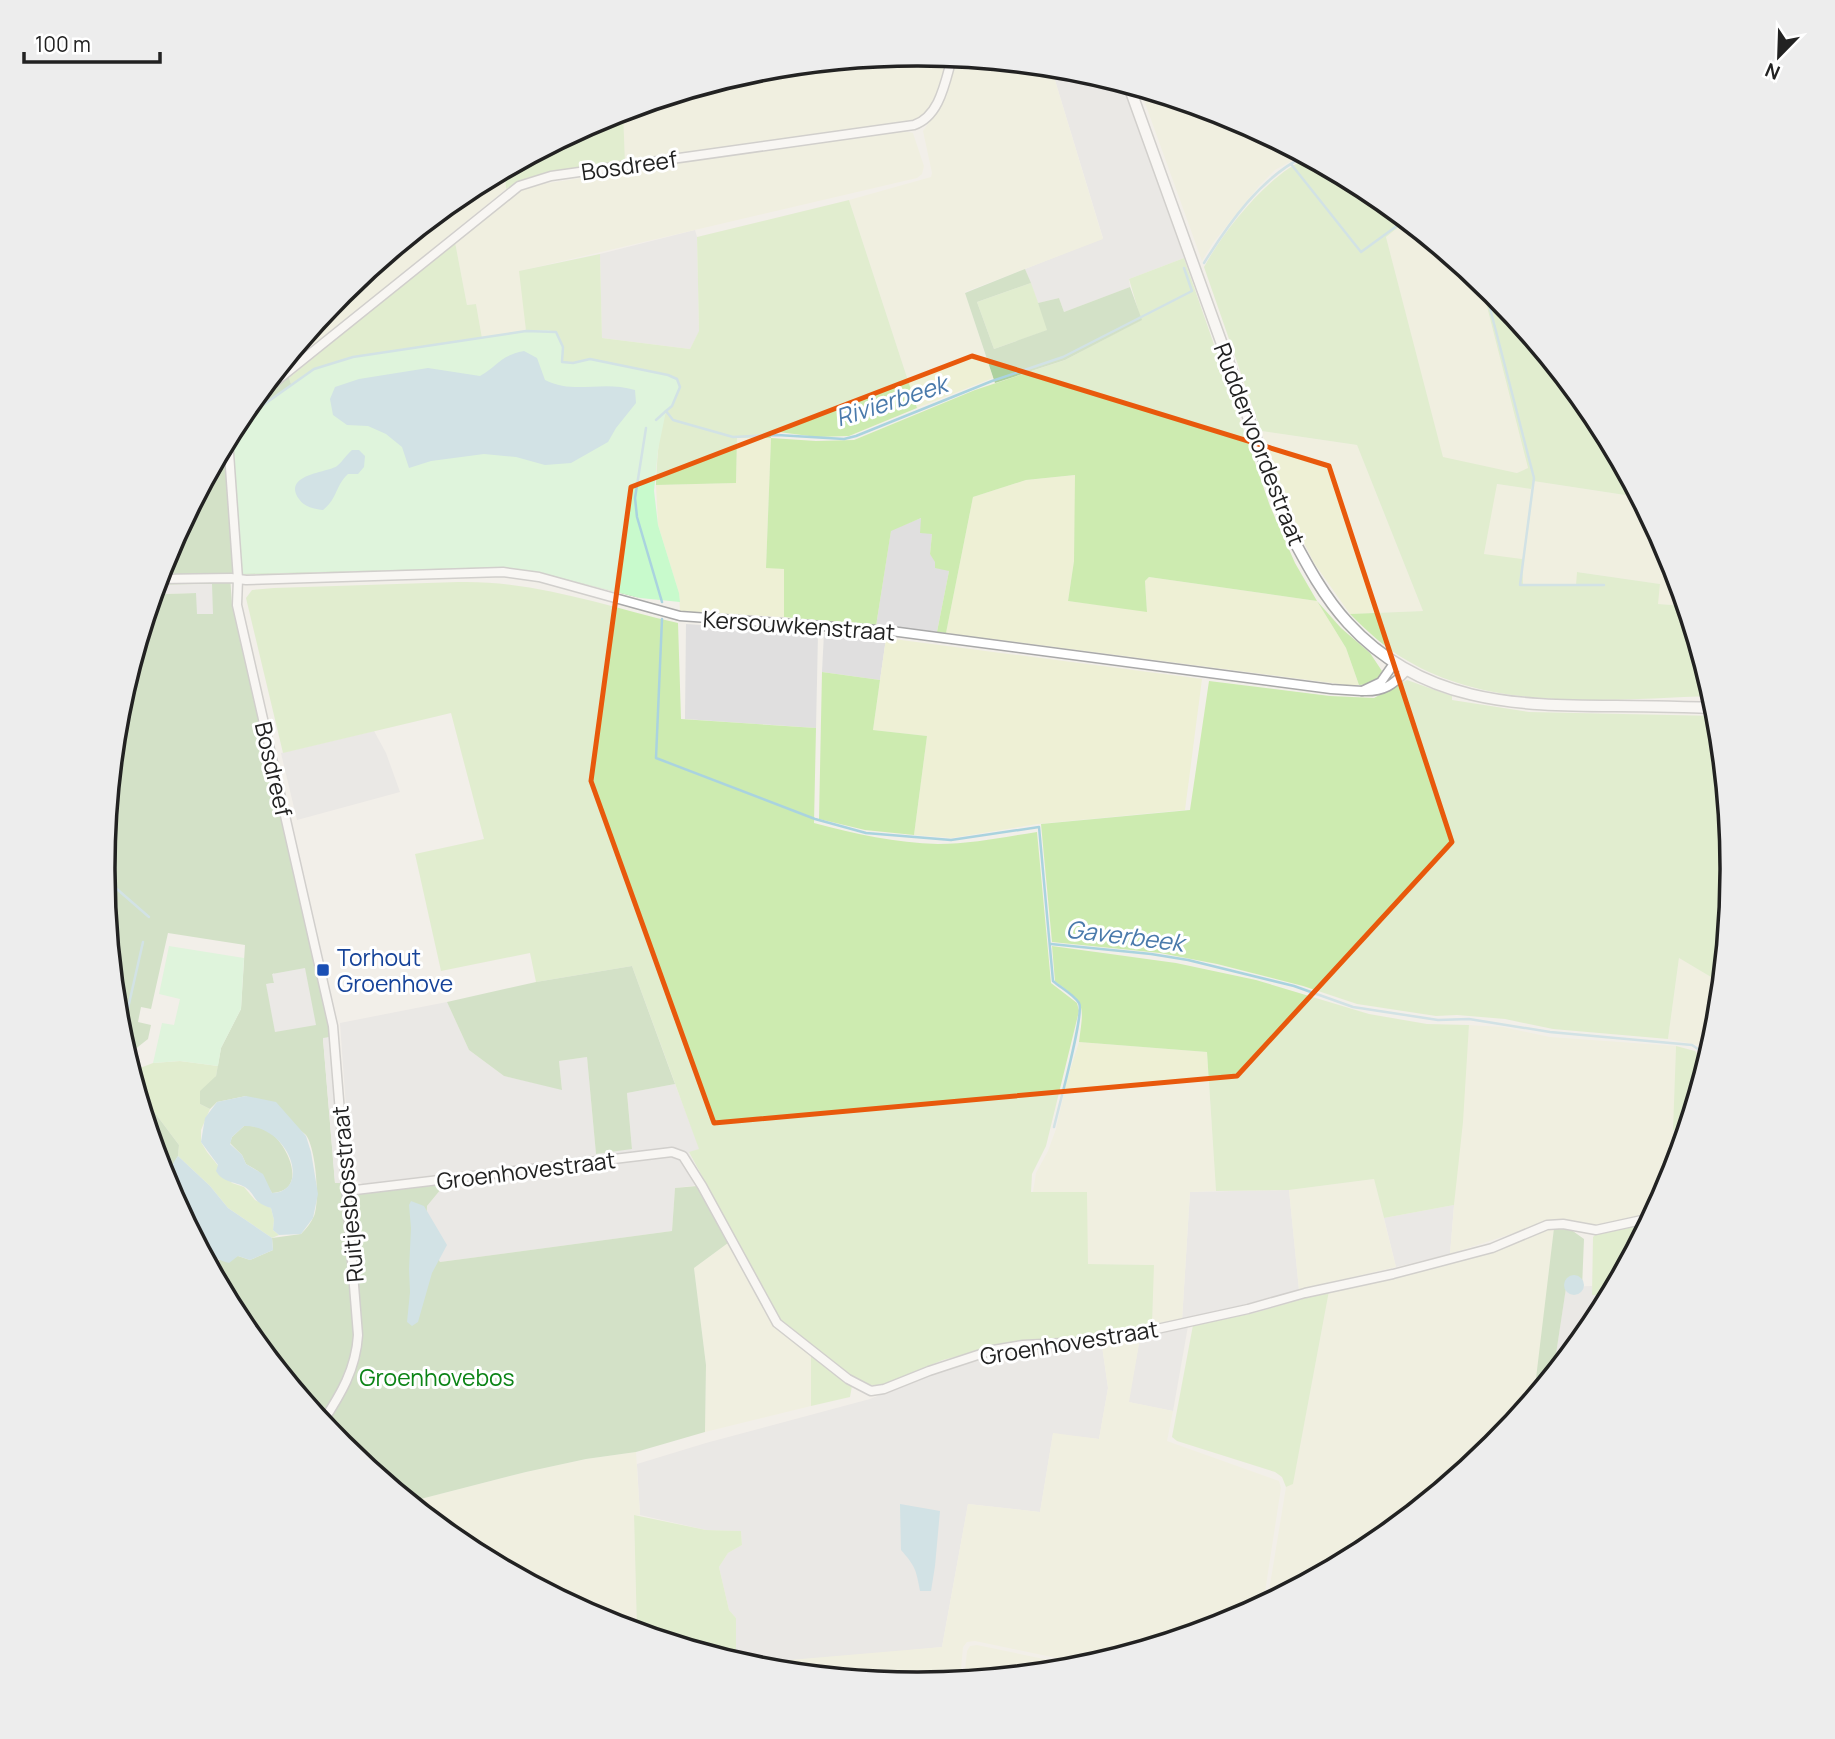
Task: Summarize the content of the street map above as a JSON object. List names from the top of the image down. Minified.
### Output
{"streets":{"street":["Bosdreef","Ruddervoordestraat","Kersouwkenstraat","Groenhovestraat","Ruitjesbosstraat"]},"crossings":[["Bosdreef","Kersouwkenstraat"],["Bosdreef","Ruitjesbosstraat"],["Ruddervoordestraat","Kersouwkenstraat"],["Groenhovestraat","Ruitjesbosstraat"]],"water":["Rivierbeek","Gaverbeek"],"parks":["Groenhovebos"],"places":{"transit":["Torhout Groenhove"]},"scale_bar":"100 m","north":"bottom left"}
